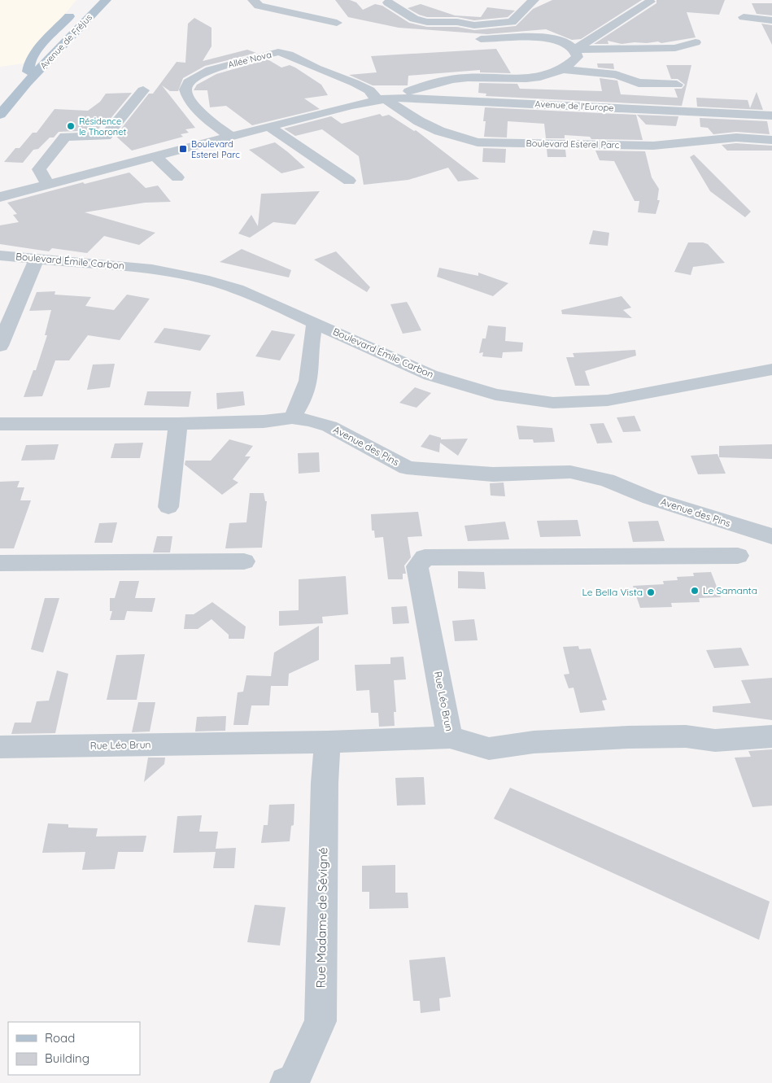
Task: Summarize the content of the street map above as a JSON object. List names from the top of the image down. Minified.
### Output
{"streets":{"main road":["Avenue de Fréjus"],"street":["Allée Nova","Avenue de l'Europe","Boulevard Esterel Parc","Boulevard Émile Carbon","Avenue des Pins","Rue Léo Brun","Rue Madame de Sévigné"]},"crossings":[["Allée Nova","Avenue de l'Europe"],["Allée Nova","Boulevard Esterel Parc"],["Avenue de l'Europe","Boulevard Esterel Parc"],["Rue Léo Brun","Rue Madame de Sévigné"]],"places":{"other":["Résidence le Thoronet","Le Samanta","Le Bella Vista"],"transit":["Boulevard Esterel Parc"]},"legend":["Road","Building"]}
